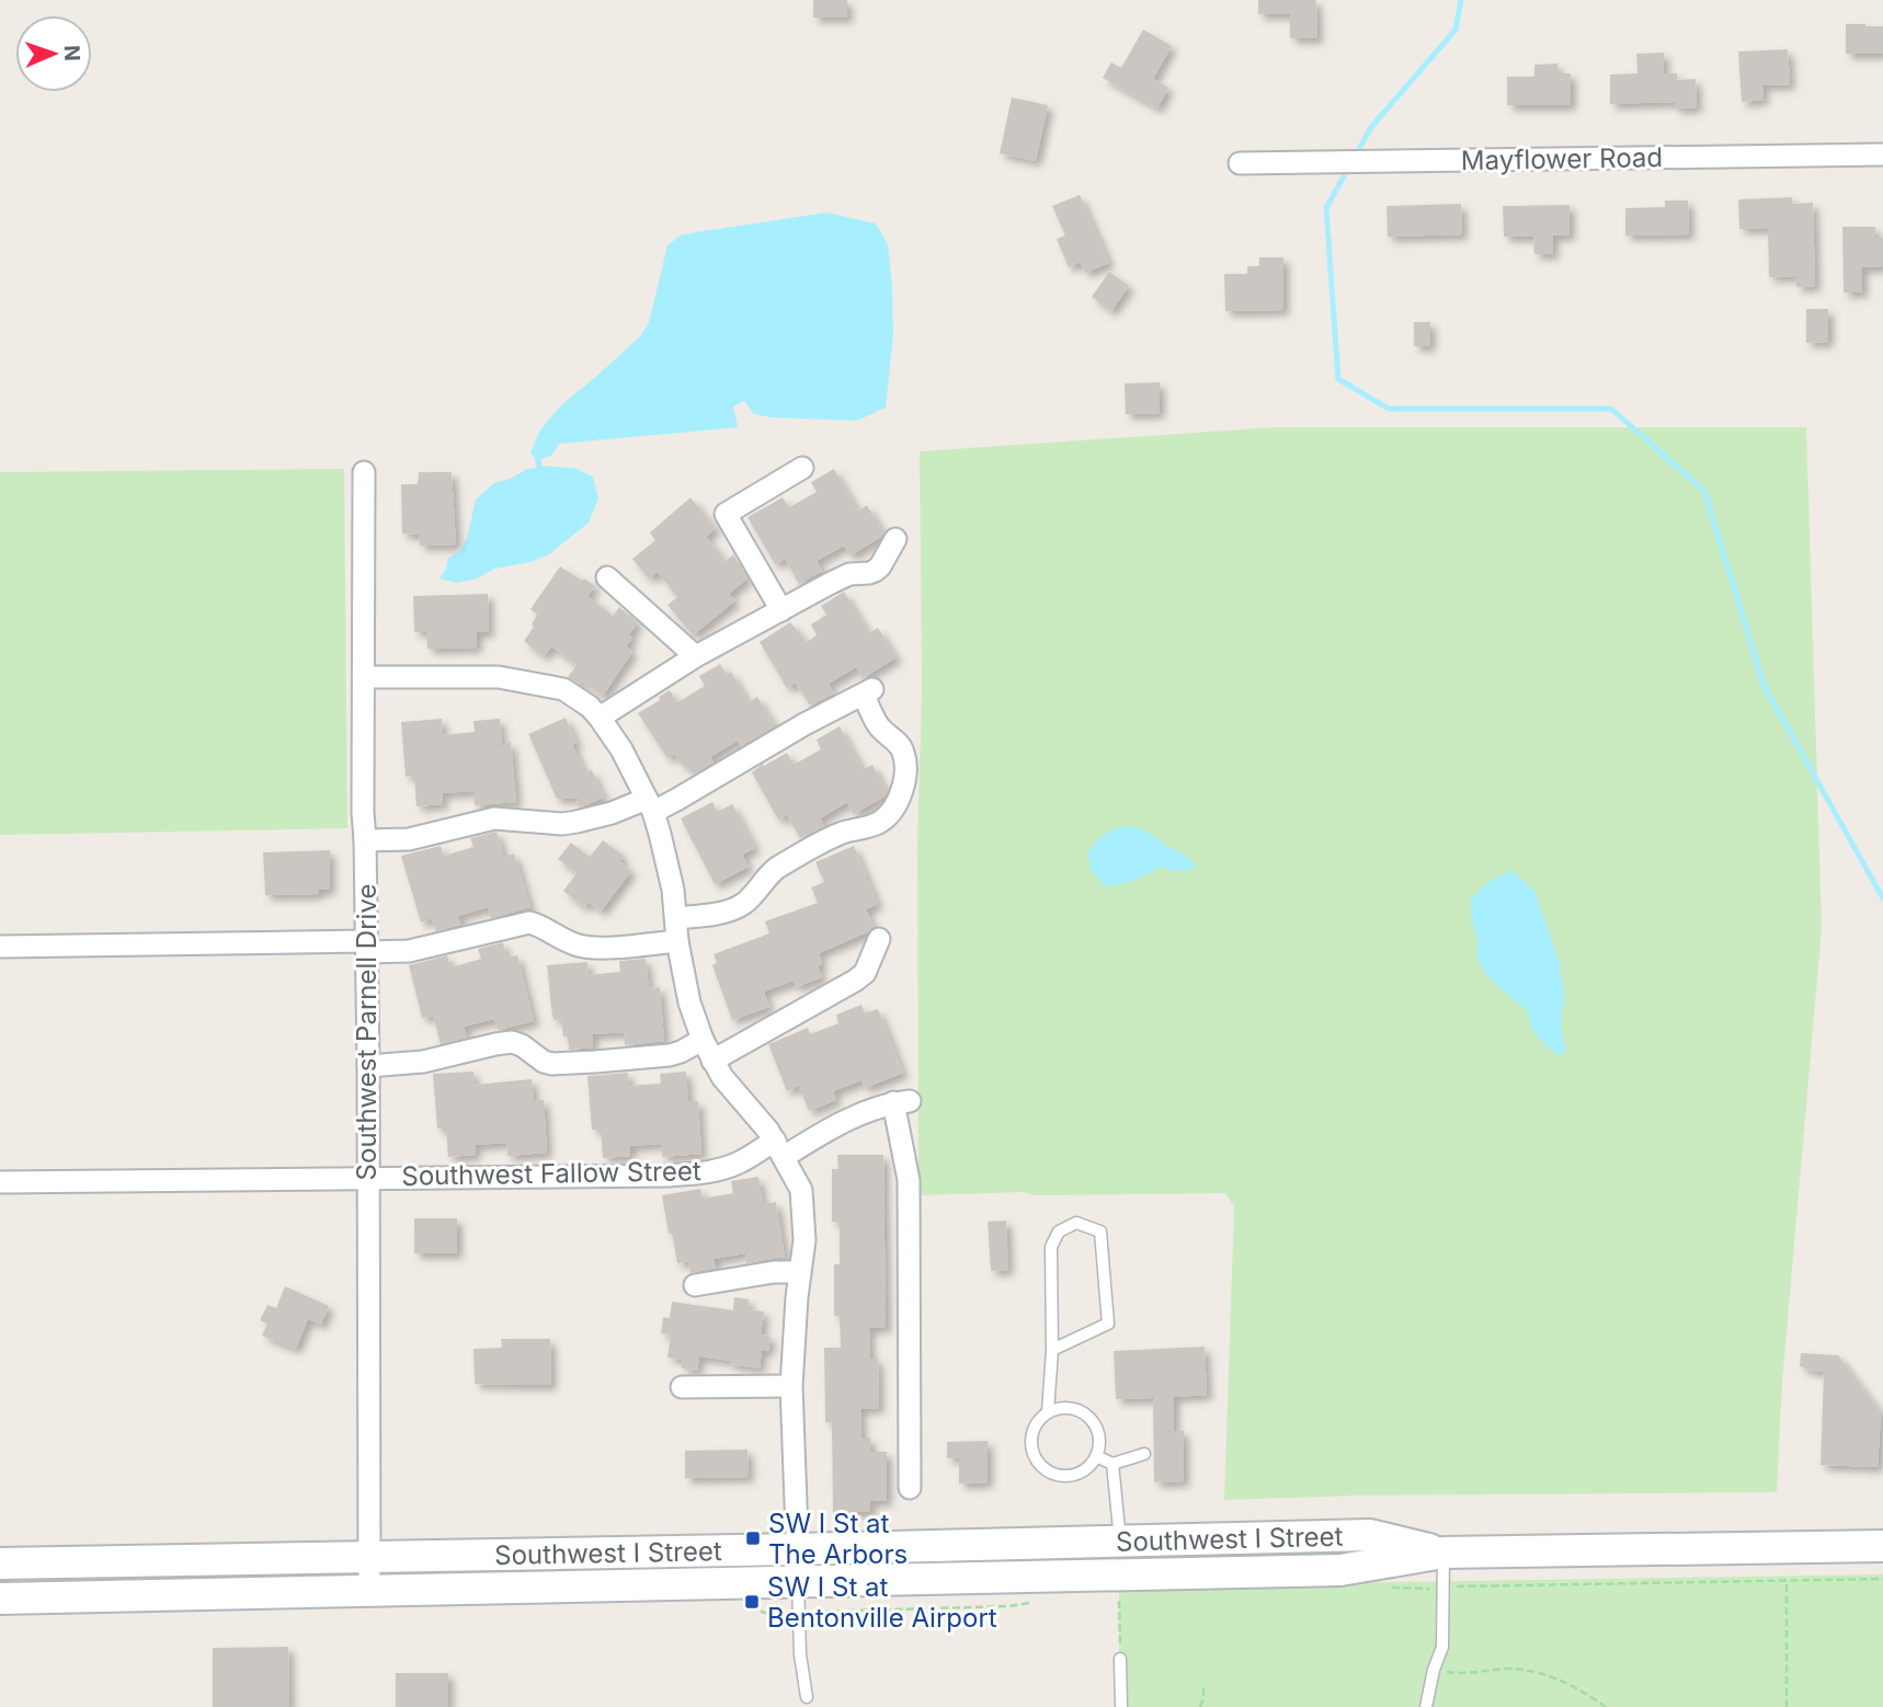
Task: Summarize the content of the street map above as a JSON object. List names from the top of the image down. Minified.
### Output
{"streets":{"main road":["Southwest I Street"],"street":["Mayflower Road","Southwest Parnell Drive","Southwest Fallow Street"]},"crossings":[["Southwest Parnell Drive","Southwest Fallow Street"],["Southwest Parnell Drive","Southwest I Street"]],"places":{"transit":["SW I St at The Arbors","SW I St at Bentonville Airport"]},"north":"right"}
